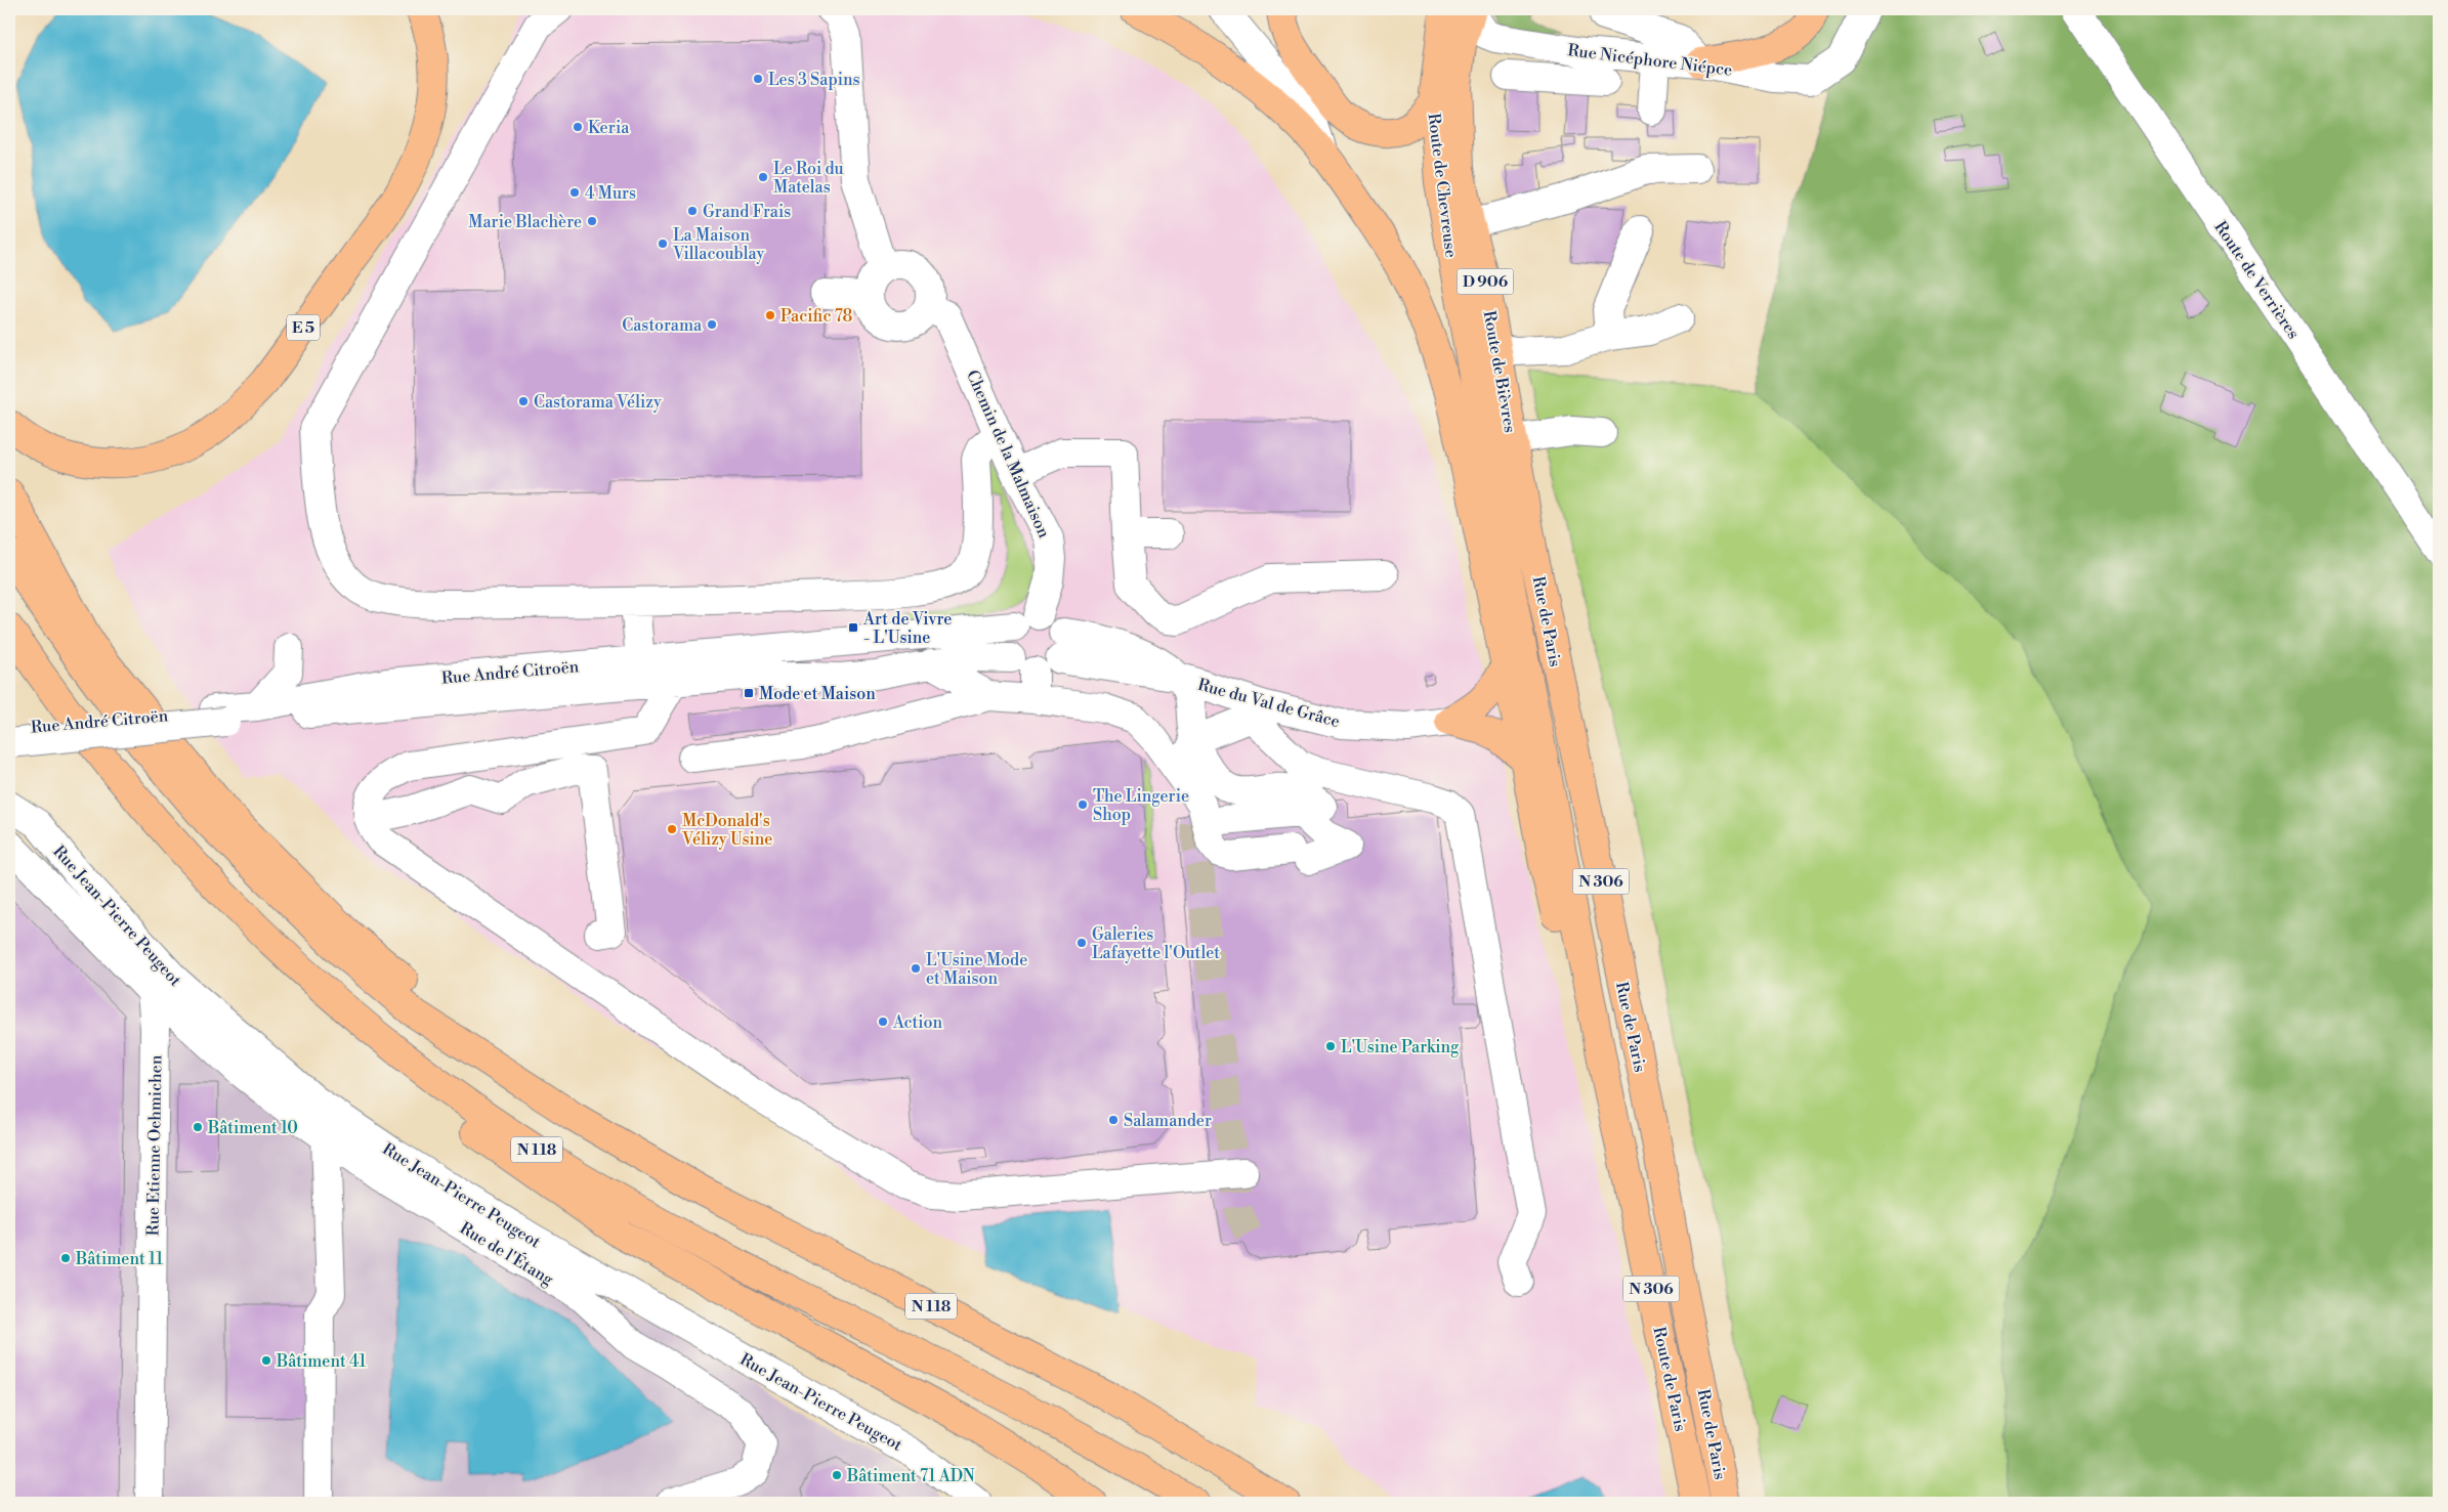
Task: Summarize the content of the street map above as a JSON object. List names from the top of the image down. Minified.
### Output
{"streets":{"main road":["Route de Chevreuse","D 906","E 5","Route de Bièvres","Rue de Paris","N 306","N 118","Route de Paris"],"street":["Rue Nicéphore Niépce","Route de Verrières","Chemin de la Malmaison","Rue André Citroën","Rue du Val de Grâce","Rue Jean-Pierre Peugeot","Rue Etienne Oehmichen","Rue de l'Étang"]},"crossings":[["Rue Nicéphore Niépce","Route de Chevreuse"],["Rue Nicéphore Niépce","Route de Bièvres"],["Route de Chevreuse","Route de Bièvres"],["Route de Chevreuse","Rue de Paris"],["Route de Bièvres","Rue de Paris"],["Chemin de la Malmaison","Rue André Citroën"],["Chemin de la Malmaison","Rue du Val de Grâce"],["Rue de Paris","Route de Paris"],["Rue André Citroën","Rue du Val de Grâce"],["Rue Etienne Oehmichen","Rue de l'Étang"]],"places":{"other":["Les 3 Sapins","Keria","Le Roi du Matelas","4 Murs","Grand Frais","Marie Blachère","La Maison Villacoublay","Pacific 78","Castorama","Castorama Vélizy","The Lingerie Shop","McDonald's Vélizy Usine","Galeries Lafayette l'Outlet","L'Usine Mode et Maison","Action","L'Usine Parking","Salamander","Bâtiment 10","Bâtiment 11","Bâtiment 41","Bâtiment 71 ADN"],"transit":["Art de Vivre - L'Usine","Mode et Maison"]}}
